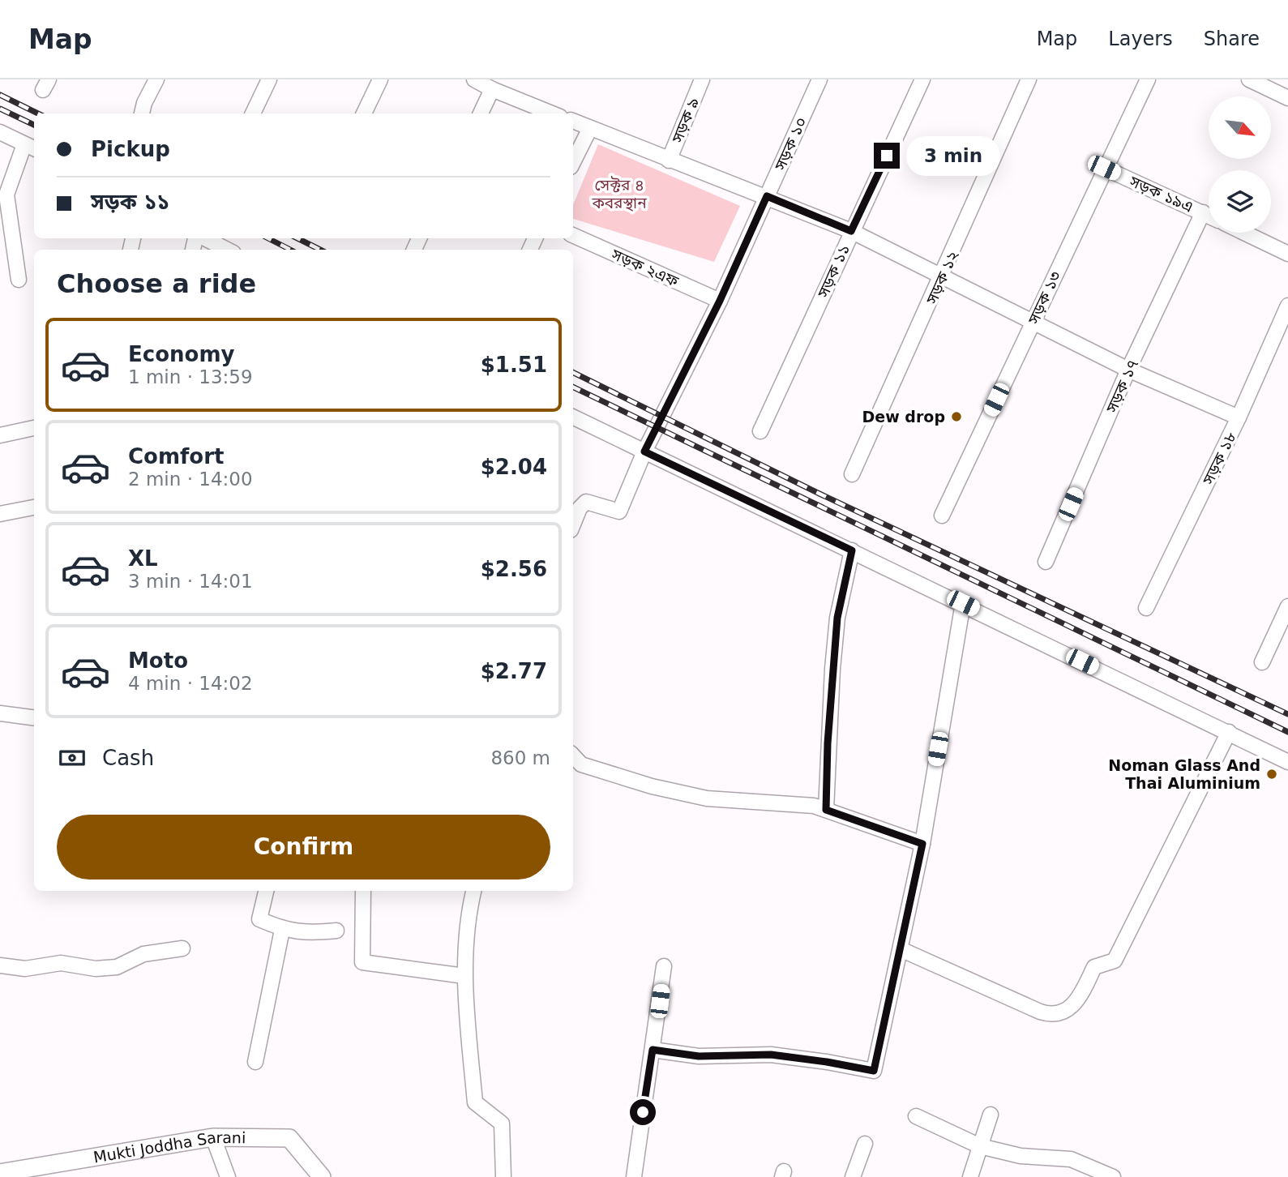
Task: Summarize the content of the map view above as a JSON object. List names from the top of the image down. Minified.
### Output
{"streets":{"street":["সড়ক ৯","সড়ক ১০","সড়ক ১৯এ","সড়ক ২এফ","সড়ক ১১","সড়ক ১২","সড়ক ১৩","সড়ক ১৭","সড়ক ১৮","Mukti Joddha Sarani"]},"crossings":[["সড়ক ১০","সড়ক ২এফ"],["সড়ক ১৯এ","সড়ক ১৩"],["সড়ক ১৯এ","সড়ক ১৭"]],"parks":["সেক্টর ৪ কবরস্থান"],"places":["Dew drop","Noman Glass And Thai Aluminium"],"north":"bottom right","page":{"header":"Map","nav":["Map","Layers","Share"],"banner":["Pickup","সড়ক ১১"],"bubble":"3 min","heading":"Choose a ride","list":[{"name":"Economy","note":"1 min · 13:59","value":"$1.51"},{"name":"Comfort","note":"2 min · 14:00","value":"$2.04"},{"name":"XL","note":"3 min · 14:01","value":"$2.56"},{"name":"Moto","note":"4 min · 14:02","value":"$2.77"}],"pay":["Cash","860 m"],"buttons":"Confirm"}}
